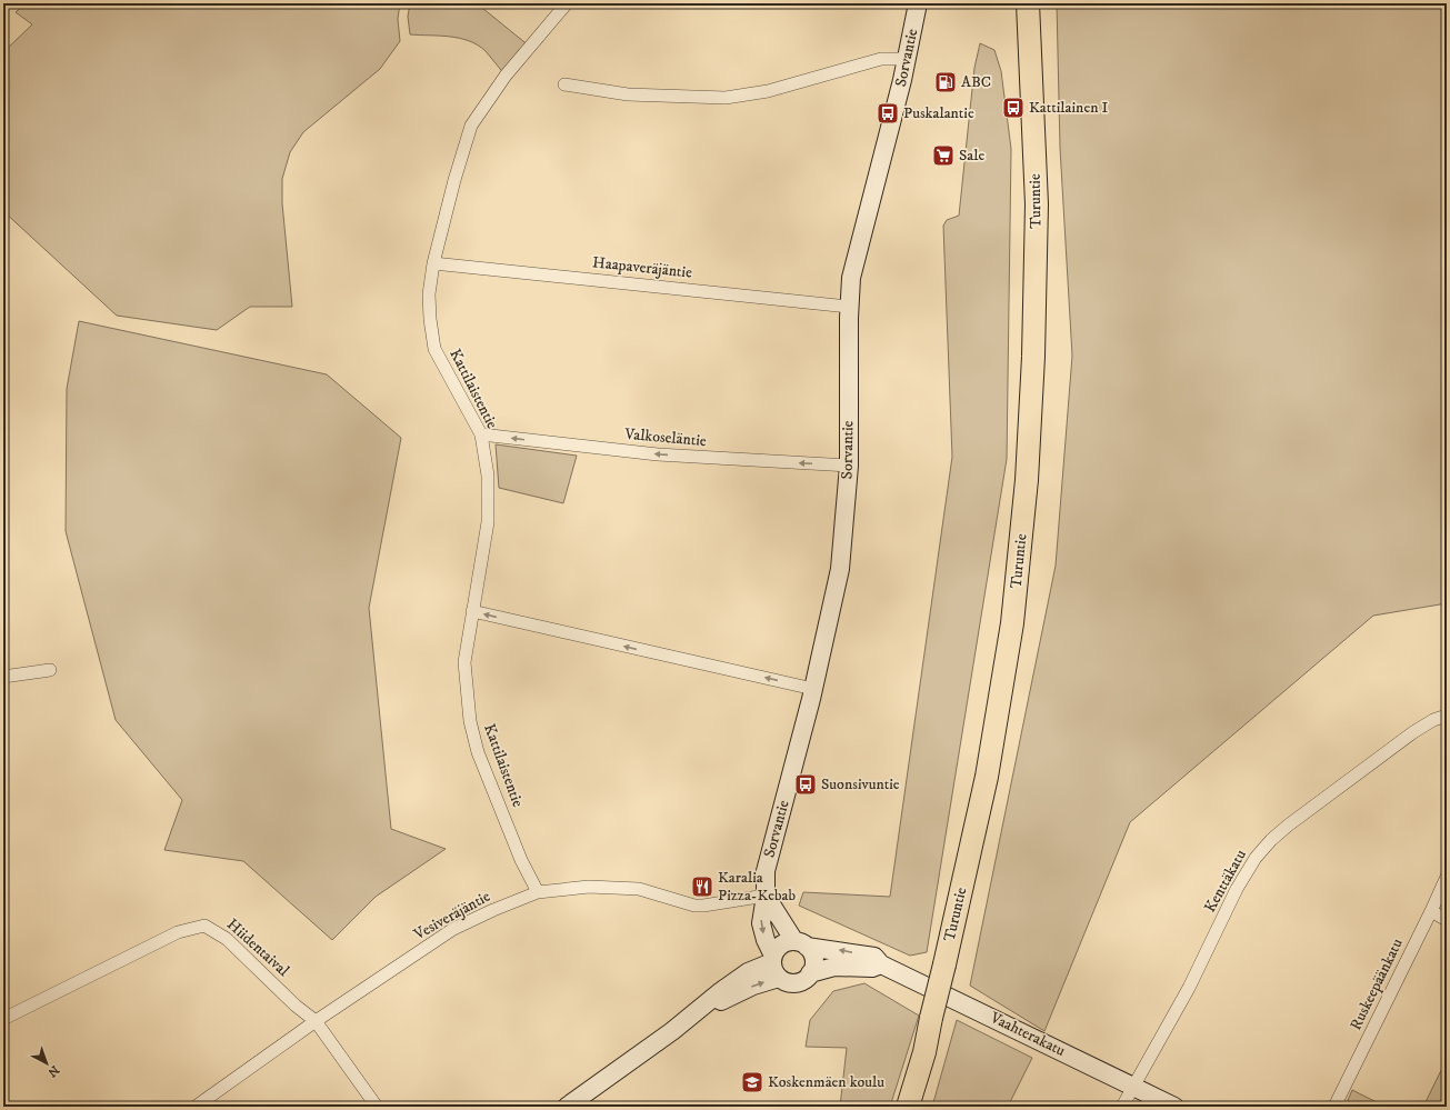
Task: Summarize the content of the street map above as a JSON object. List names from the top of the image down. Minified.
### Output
{"streets":{"highway":["Turuntie"],"main road":["Sorvantie","Vaahterakatu"],"street":["Haapaveräjäntie","Kattilaistentie","Valkoseläntie","Kenttäkatu","Vesiveräjäntie","Hiidentaival","Ruskeepäänkatu"]},"crossings":[["Sorvantie","Haapaveräjäntie"],["Sorvantie","Valkoseläntie"],["Sorvantie","Vesiveräjäntie"],["Sorvantie","Vaahterakatu"],["Haapaveräjäntie","Kattilaistentie"],["Kattilaistentie","Valkoseläntie"],["Kattilaistentie","Vesiveräjäntie"],["Kenttäkatu","Vaahterakatu"],["Vesiveräjäntie","Hiidentaival"]],"one_way":["Valkoseläntie"],"places":{"fuel station":["ABC"],"bus stop":["Kattilainen I","Puskalantie","Suonsivuntie"],"supermarket":["Sale"],"restaurant":["Karalia Pizza-Kebab"],"school or university":["Koskenmäen koulu"]},"north":"bottom right"}
